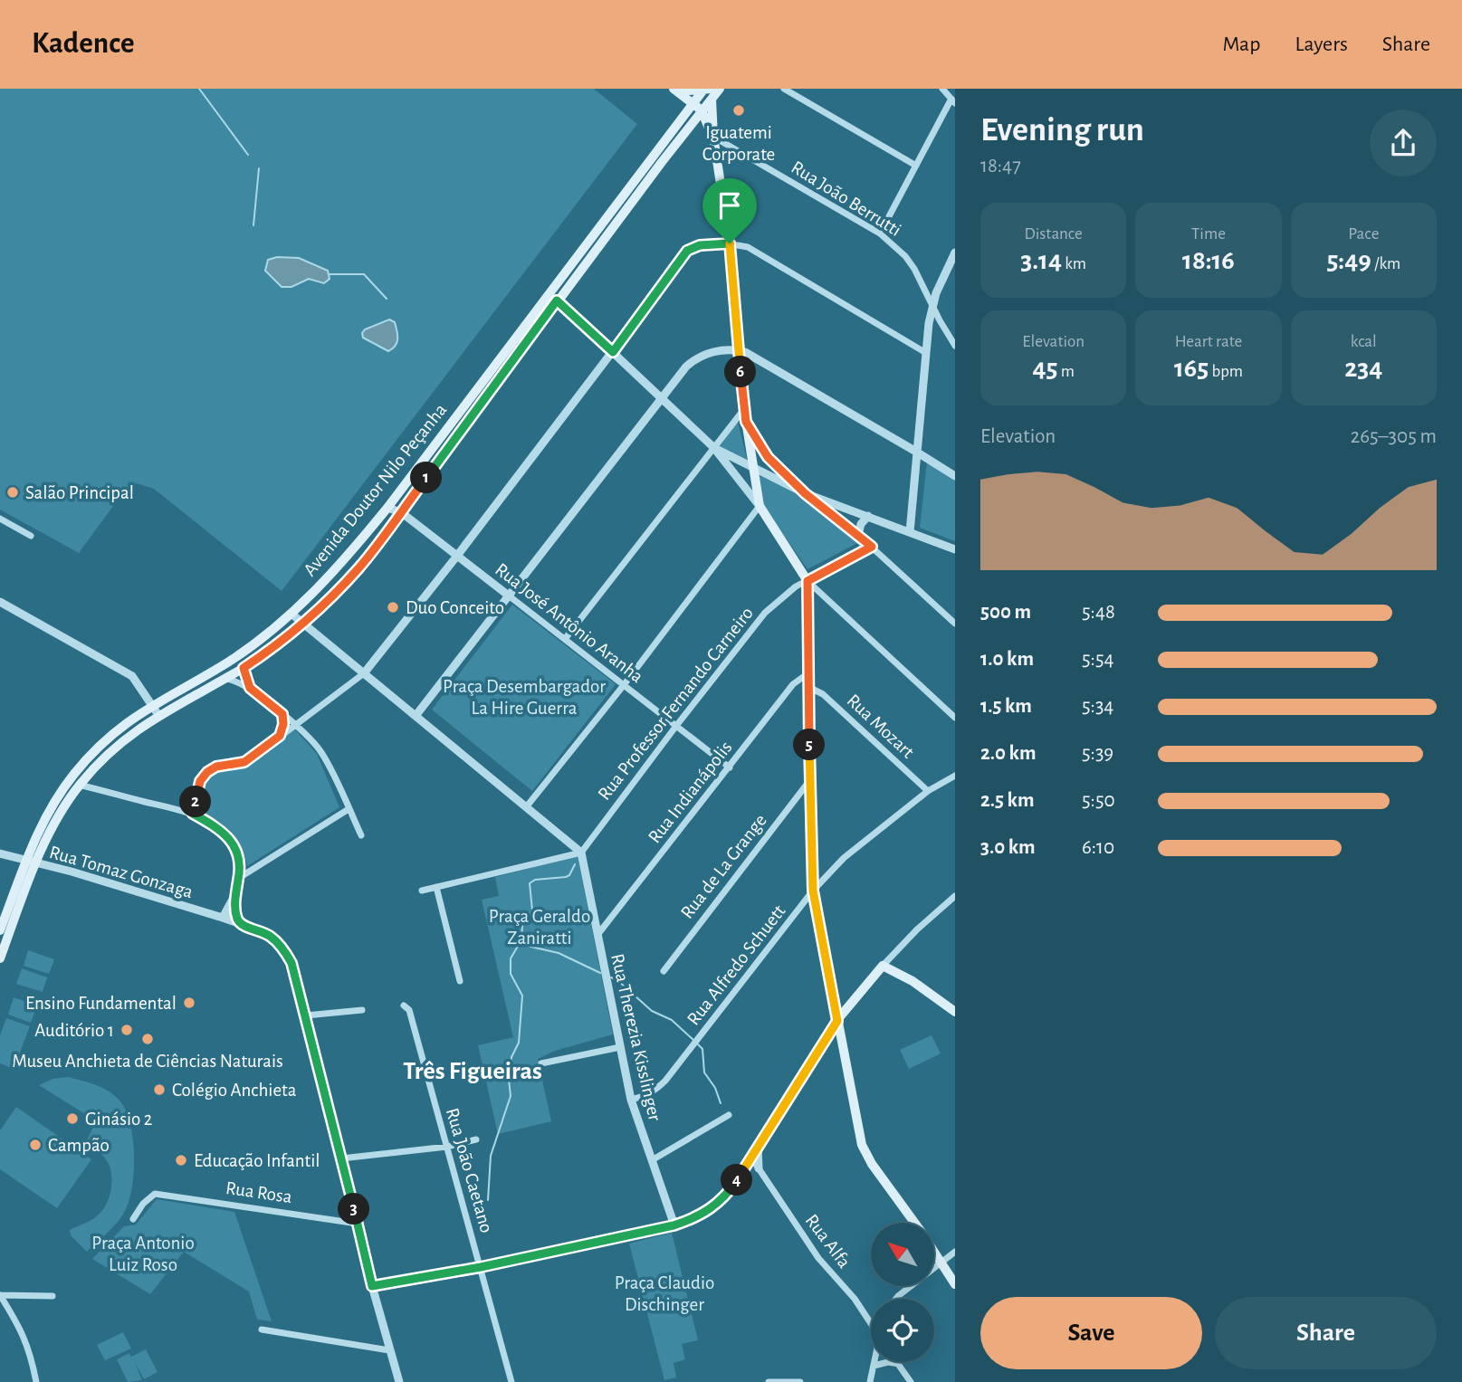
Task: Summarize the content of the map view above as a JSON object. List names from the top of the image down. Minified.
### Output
{"streets":{"main road":["Avenida Doutor Nilo Peçanha"],"street":["Rua João Berrutti","Rua José Antônio Aranha","Rua Professor Fernando Carneiro","Rua Mozart","Rua Indianápolis","Rua de La Grange","Rua Tomaz Gonzaga","Rua Alfredo Schuett","Rua Therezia Kisslinger","Rua João Caetano","Rua Rosa","Rua Alfa"]},"crossings":[["Avenida Doutor Nilo Peçanha","Rua José Antônio Aranha"],["Avenida Doutor Nilo Peçanha","Rua Tomaz Gonzaga"],["Rua José Antônio Aranha","Rua Professor Fernando Carneiro"],["Rua José Antônio Aranha","Rua Indianápolis"],["Rua Professor Fernando Carneiro","Rua Therezia Kisslinger"],["Rua Mozart","Rua Alfredo Schuett"],["Rua Indianápolis","Rua Therezia Kisslinger"],["Rua Tomaz Gonzaga","Rua Rosa"],["Rua Alfredo Schuett","Rua Therezia Kisslinger"]],"districts":["Três Figueiras"],"parks":["Praça Desembargador La Hire Guerra","Praça Geraldo Zaniratti","Praça Antonio Luiz Roso","Praça Claudio Dischinger"],"places":["Iguatemi Corporate","Salão Principal","Duo Conceito","Ensino Fundamental","Auditório 1","Museu Anchieta de Ciências Naturais","Colégio Anchieta","Ginásio 2","Campão","Educação Infantil"],"north":"top left","page":{"header":"Kadence","nav":["Map","Layers","Share"],"heading":["Evening run","18:47"],"stats":[["Distance","3.14 km"],["Time","18:16"],["Pace","5:49 /km"],["Elevation","45 m"],["Heart rate","165 bpm"],["kcal","234"]],"pins":["6","1","5","2","4","3"],"chart":["Elevation","265–305 m"],"list":[{"name":"500 m","note":"5:48"},{"name":"1.0 km","note":"5:54"},{"name":"1.5 km","note":"5:34"},{"name":"2.0 km","note":"5:39"},{"name":"2.5 km","note":"5:50"},{"name":"3.0 km","note":"6:10"}],"buttons":["Save","Share"]}}
